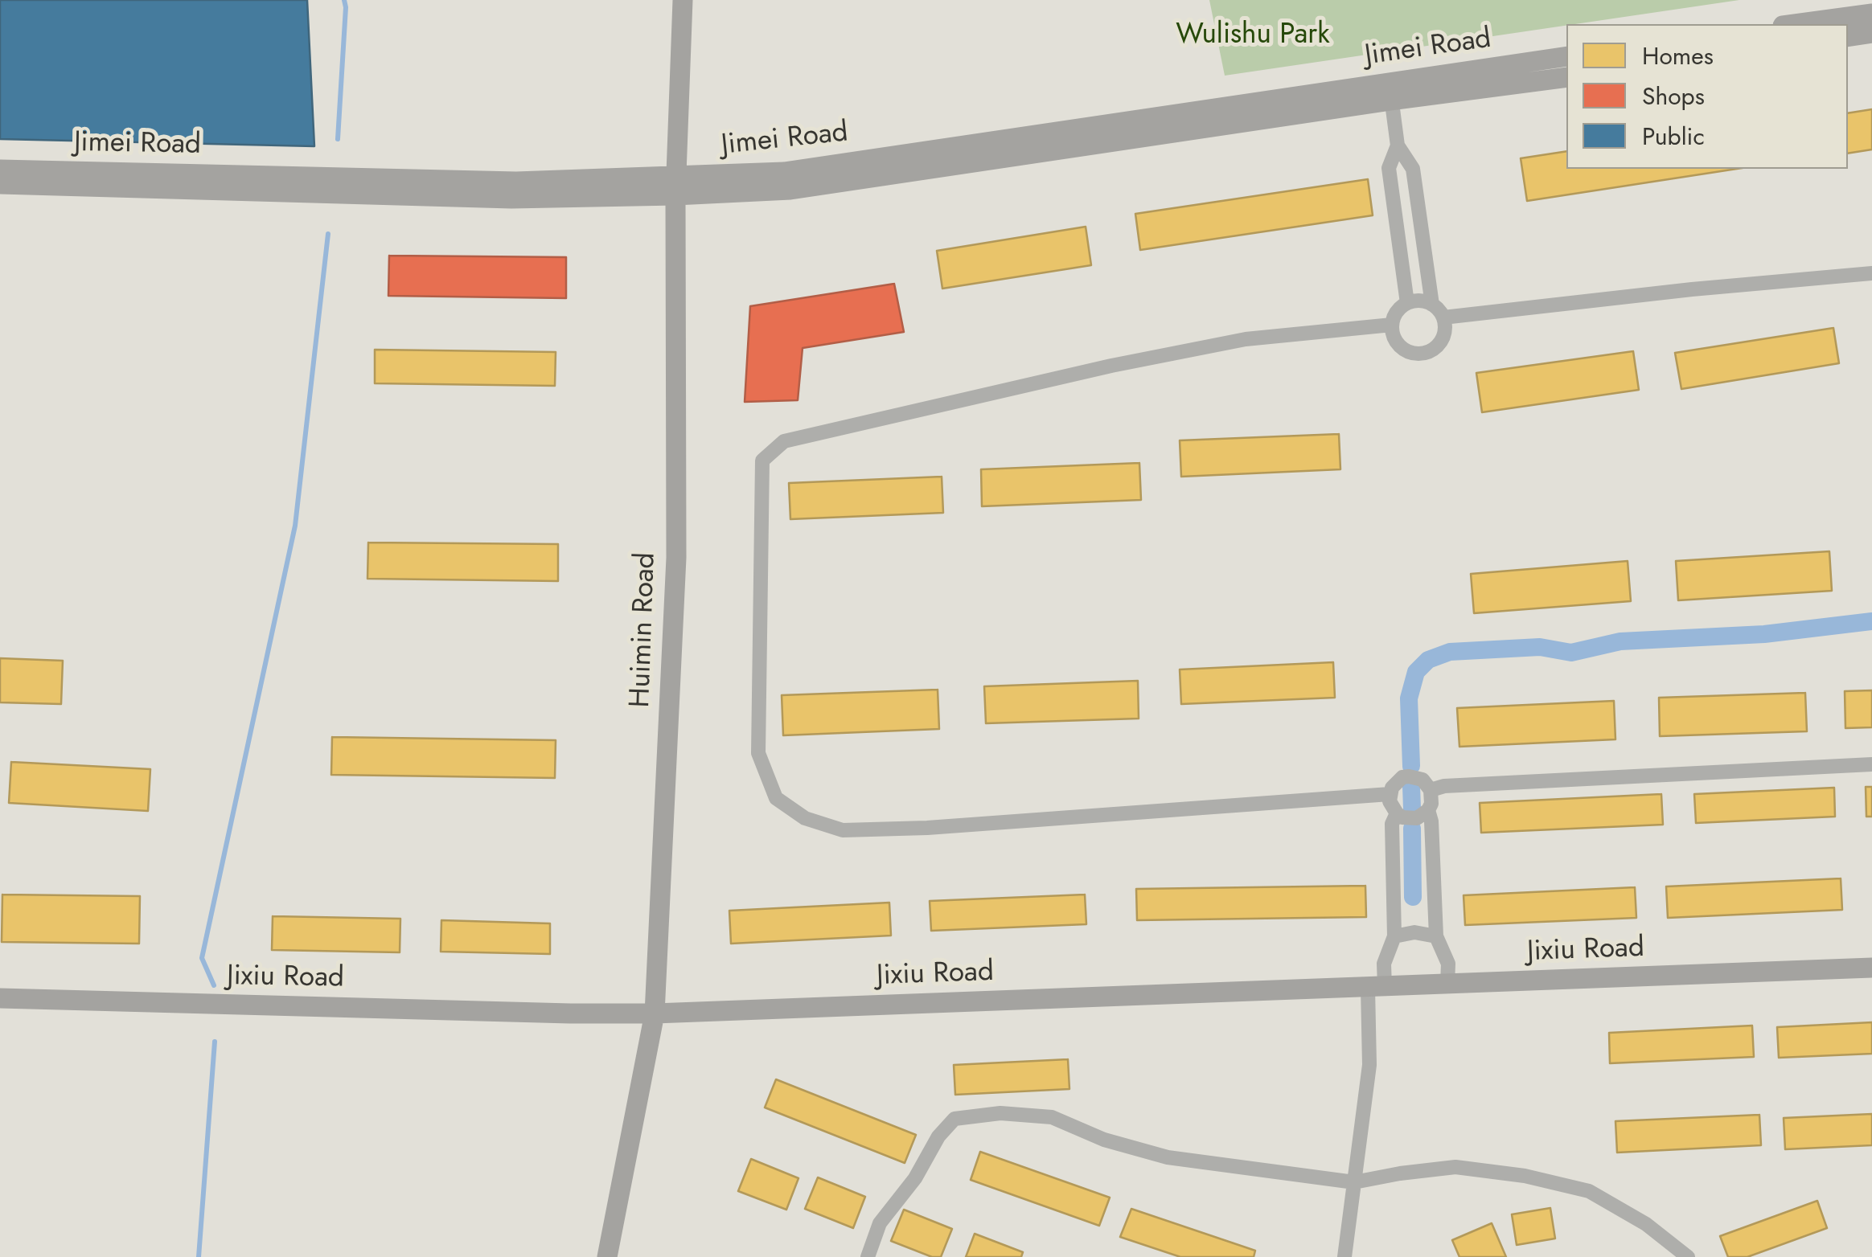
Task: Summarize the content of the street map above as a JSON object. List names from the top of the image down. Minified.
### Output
{"streets":{"street":["Jimei Road","Huimin Road","Jixiu Road"]},"crossings":[["Jimei Road","Huimin Road"],["Huimin Road","Jixiu Road"]],"parks":["Wulishu Park"],"legend":["Homes","Shops","Public"]}
